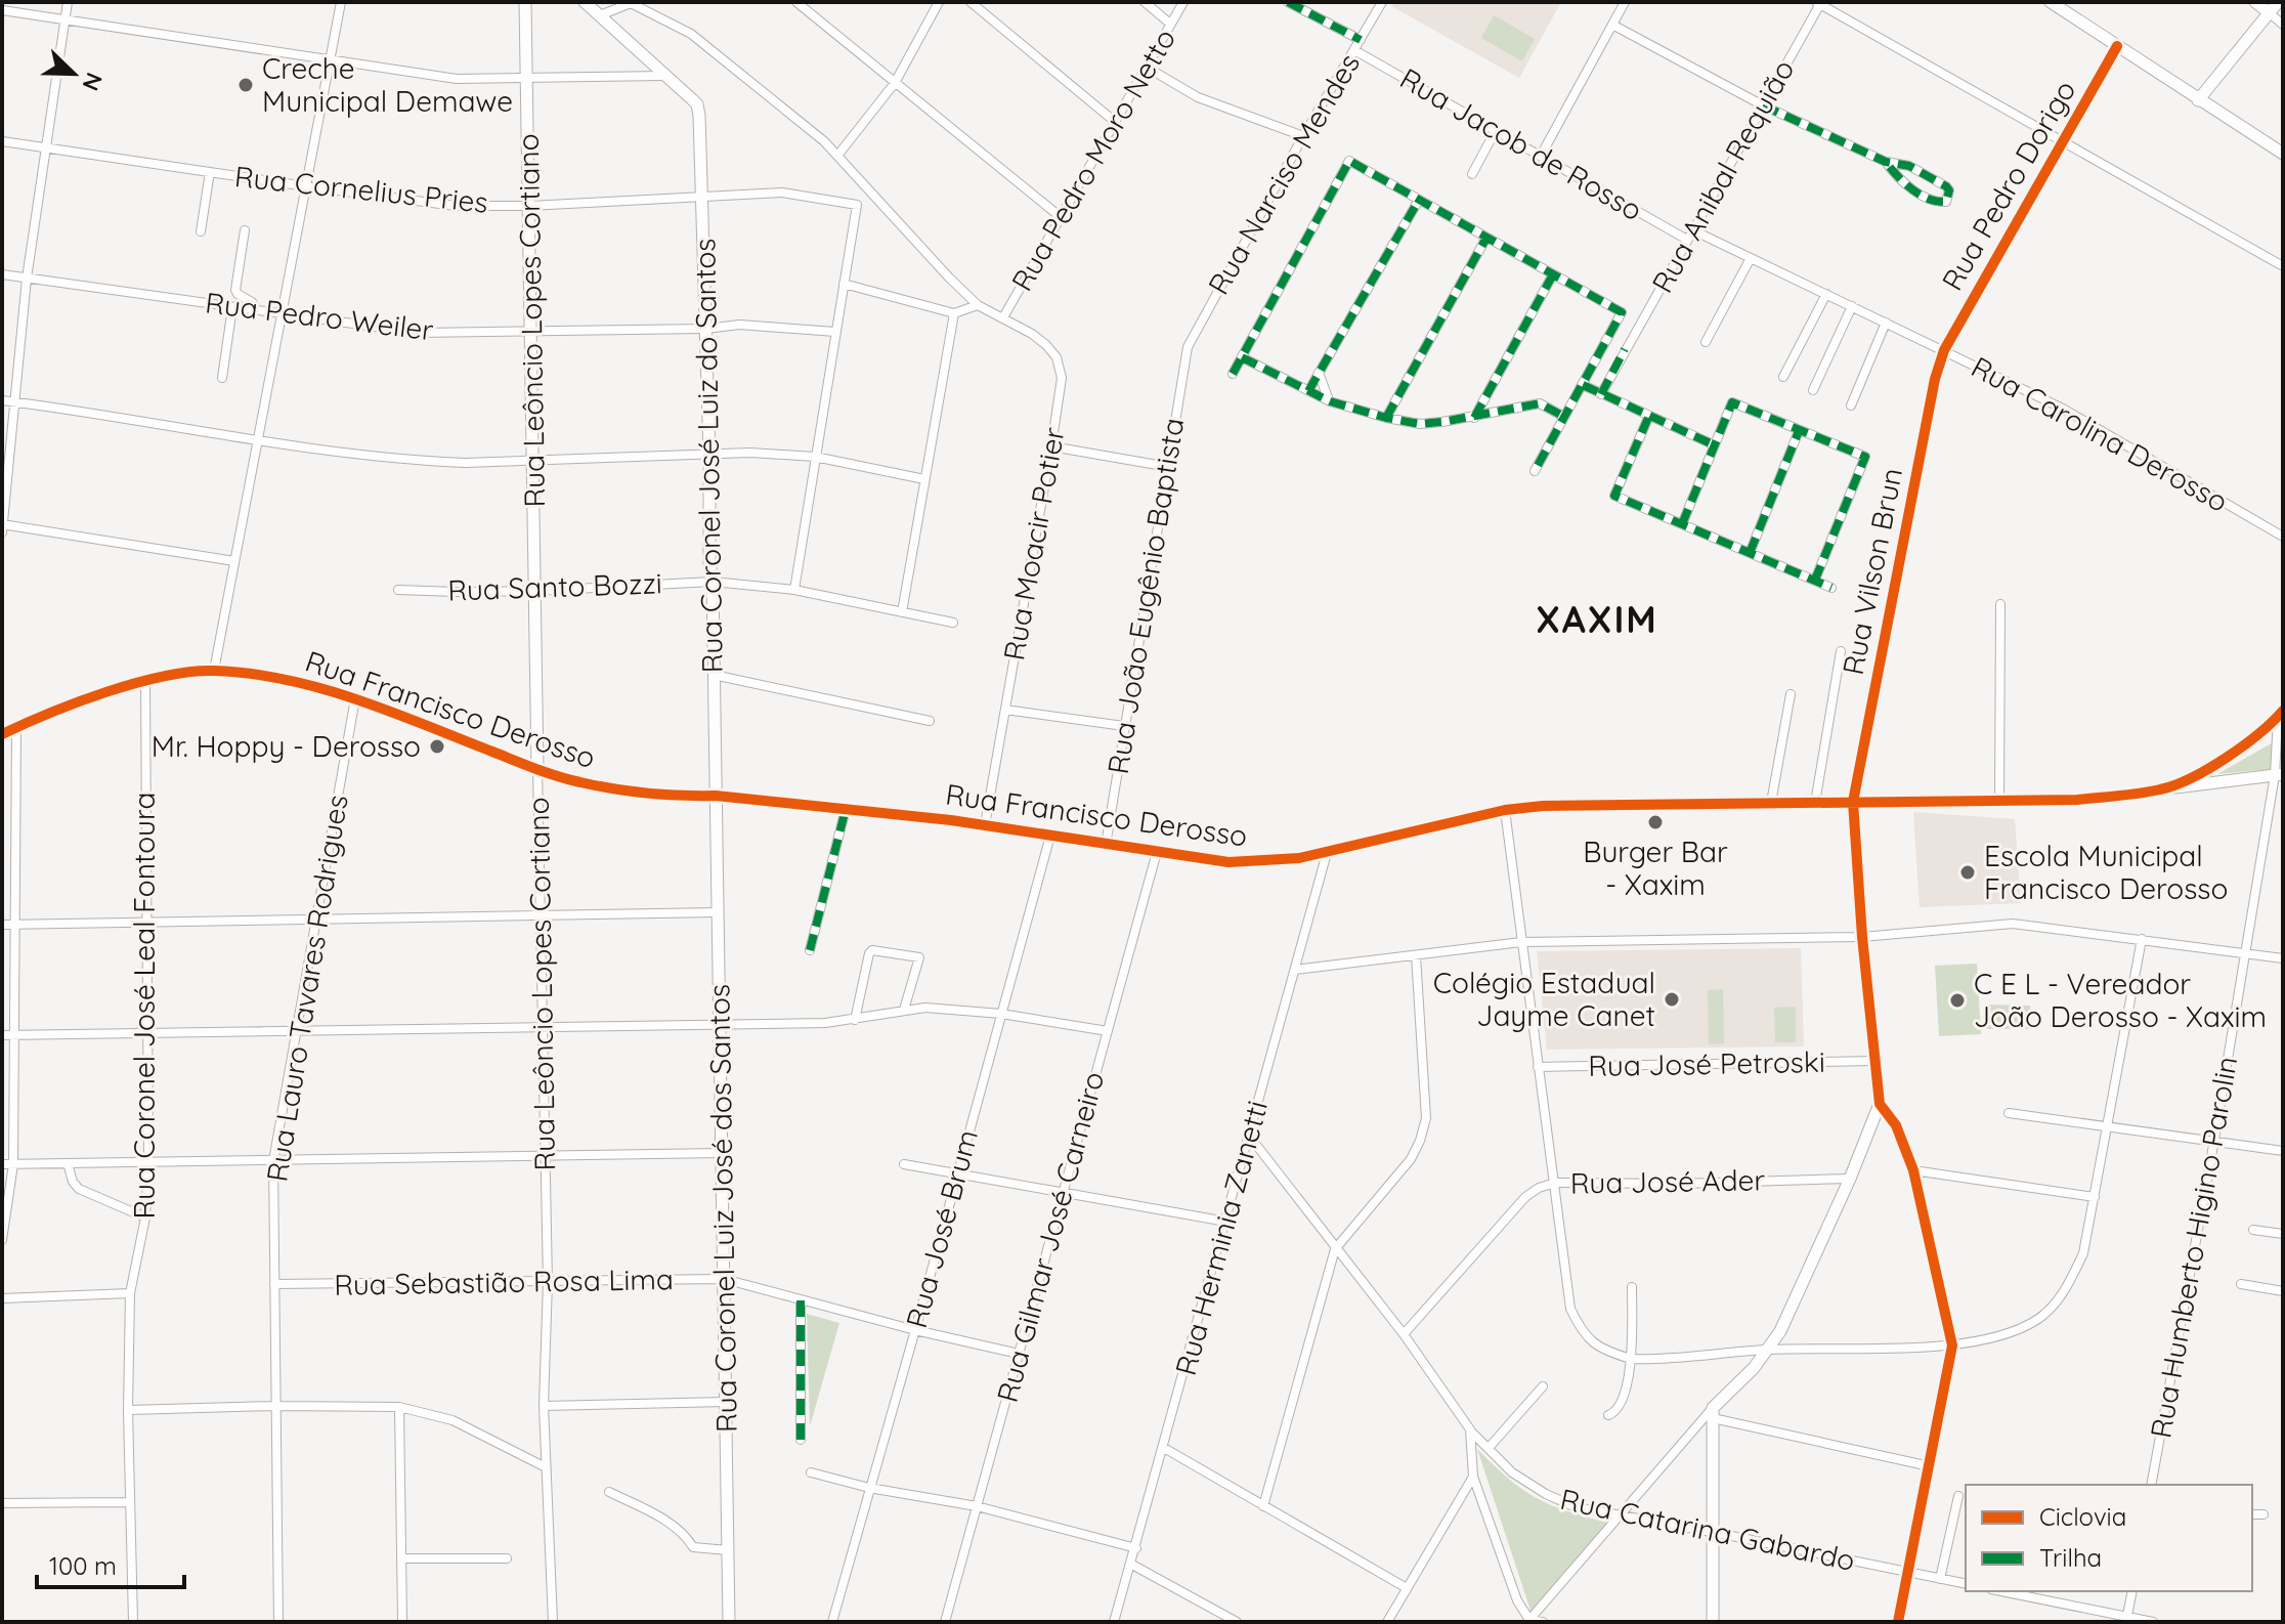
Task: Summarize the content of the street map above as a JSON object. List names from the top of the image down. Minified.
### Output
{"streets":{"main road":["Rua Leôncio Lopes Cortiano","Rua Coronel José Luiz do Santos","Rua Francisco Derosso","Rua Coronel Luiz José dos Santos"],"street":["Rua Jacob de Rosso","Rua Pedro Moro Netto","Rua Narciso Mendes","Rua Anibal Requião","Rua Pedro Dorigo","Rua Cornelius Pries","Rua Pedro Weiler","Rua Carolina Derosso","Rua Moacir Potier","Rua Vilson Brun","Rua Santo Bozzi","Rua João Eugênio Baptista","Rua Lauro Tavares Rodrigues","Rua Coronel José Leal Fontoura","Rua José Petroski","Rua José Ader","Rua José Brum","Rua Gilmar José Carneiro","Rua Herminia Zanetti","Rua Humberto Higino Parolin","Rua Sebastião Rosa Lima","Rua Catarina Gabardo"]},"crossings":[["Rua Jacob de Rosso","Rua Narciso Mendes"],["Rua Jacob de Rosso","Rua Anibal Requião"],["Rua Pedro Moro Netto","Rua Moacir Potier"],["Rua Narciso Mendes","Rua João Eugênio Baptista"],["Rua Anibal Requião","Rua Carolina Derosso"],["Rua Pedro Dorigo","Rua Carolina Derosso"],["Rua Pedro Dorigo","Rua Vilson Brun"],["Rua Cornelius Pries","Rua Leôncio Lopes Cortiano"],["Rua Cornelius Pries","Rua Coronel José Luiz do Santos"],["Rua Pedro Weiler","Rua Leôncio Lopes Cortiano"],["Rua Pedro Weiler","Rua Coronel José Luiz do Santos"],["Rua Leôncio Lopes Cortiano","Rua Santo Bozzi"],["Rua Leôncio Lopes Cortiano","Rua Francisco Derosso"],["Rua Leôncio Lopes Cortiano","Rua Sebastião Rosa Lima"],["Rua Carolina Derosso","Rua Vilson Brun"],["Rua Coronel José Luiz do Santos","Rua Santo Bozzi"],["Rua Coronel José Luiz do Santos","Rua Francisco Derosso"],["Rua Coronel José Luiz do Santos","Rua Coronel Luiz José dos Santos"],["Rua Moacir Potier","Rua Francisco Derosso"],["Rua Vilson Brun","Rua Francisco Derosso"],["Rua João Eugênio Baptista","Rua Francisco Derosso"],["Rua Francisco Derosso","Rua Lauro Tavares Rodrigues"],["Rua Francisco Derosso","Rua Coronel José Leal Fontoura"],["Rua Francisco Derosso","Rua Coronel Luiz José dos Santos"],["Rua Francisco Derosso","Rua José Brum"],["Rua Francisco Derosso","Rua Gilmar José Carneiro"],["Rua Francisco Derosso","Rua Herminia Zanetti"],["Rua Francisco Derosso","Rua Humberto Higino Parolin"],["Rua Lauro Tavares Rodrigues","Rua Sebastião Rosa Lima"],["Rua José Ader","Rua Catarina Gabardo"],["Rua Coronel Luiz José dos Santos","Rua Sebastião Rosa Lima"],["Rua José Brum","Rua Sebastião Rosa Lima"],["Rua Gilmar José Carneiro","Rua Sebastião Rosa Lima"],["Rua Herminia Zanetti","Rua Catarina Gabardo"]],"districts":["XAXIM"],"places":["Creche Municipal Demawe","Mr. Hoppy - Derosso","Burger Bar - Xaxim","Escola Municipal Francisco Derosso","Colégio Estadual Jayme Canet","C E L - Vereador João Derosso - Xaxim"],"legend":["Ciclovia","Trilha"],"scale_bar":"100 m","north":"bottom right"}
